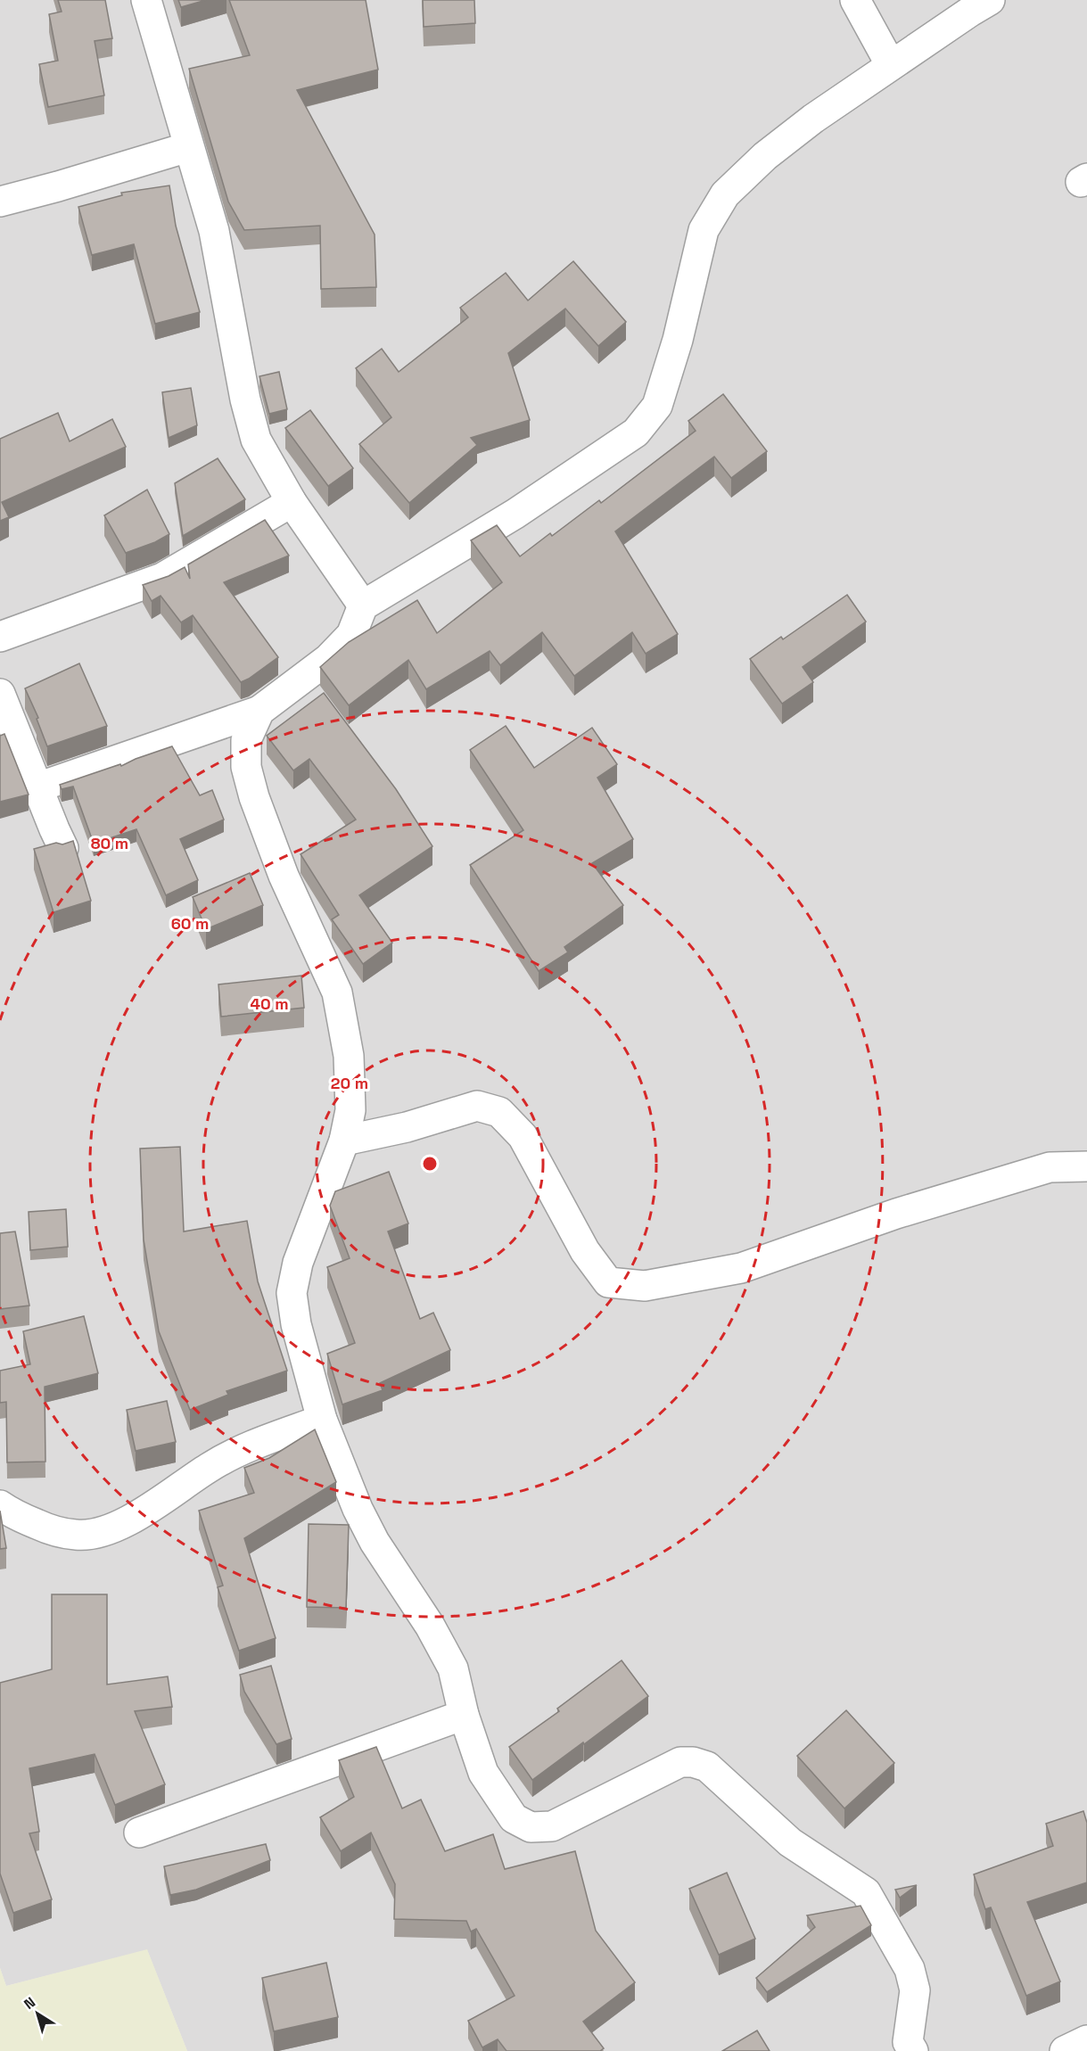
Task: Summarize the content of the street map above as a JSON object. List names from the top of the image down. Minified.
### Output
{"north":"top left","rings":["80 m","60 m","40 m","20 m"]}
